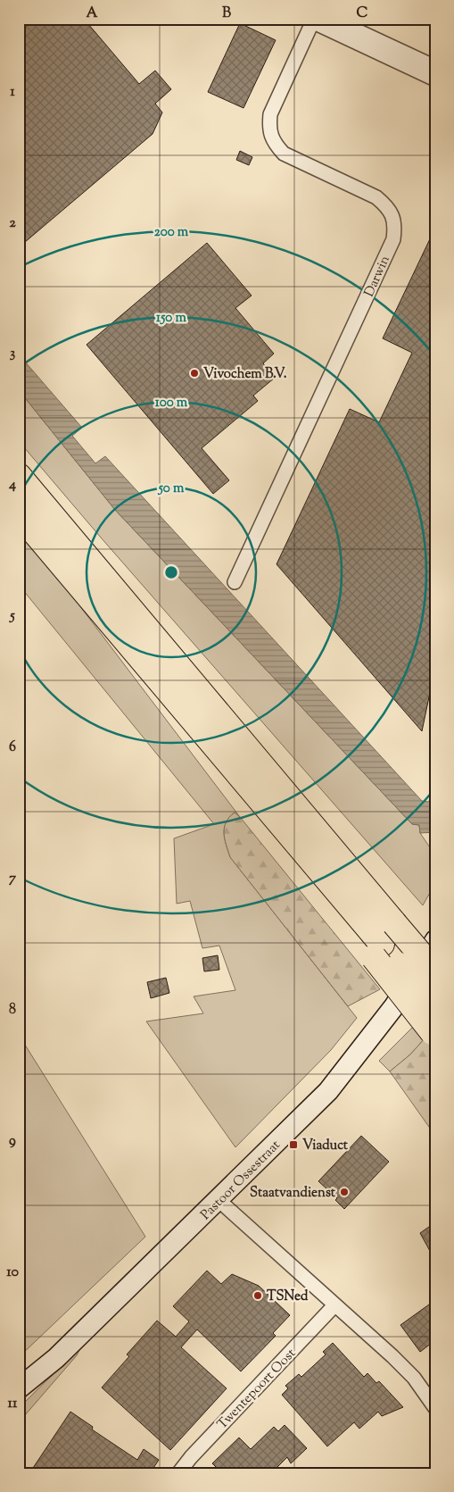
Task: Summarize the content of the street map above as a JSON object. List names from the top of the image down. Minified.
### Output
{"streets":{"main road":["Pastoor Ossestraat"],"street":["Darwin","Twentepoort Oost"]},"places":{"other":["Vivochem B.V.","Staatvandienst","TSNed"],"transit":["Viaduct"]},"grid":{"columns":["A","B","C"],"rows":["1","2","3","4","5","6","7","8","9","10","11"]},"rings":["200 m","150 m","100 m","50 m"]}
